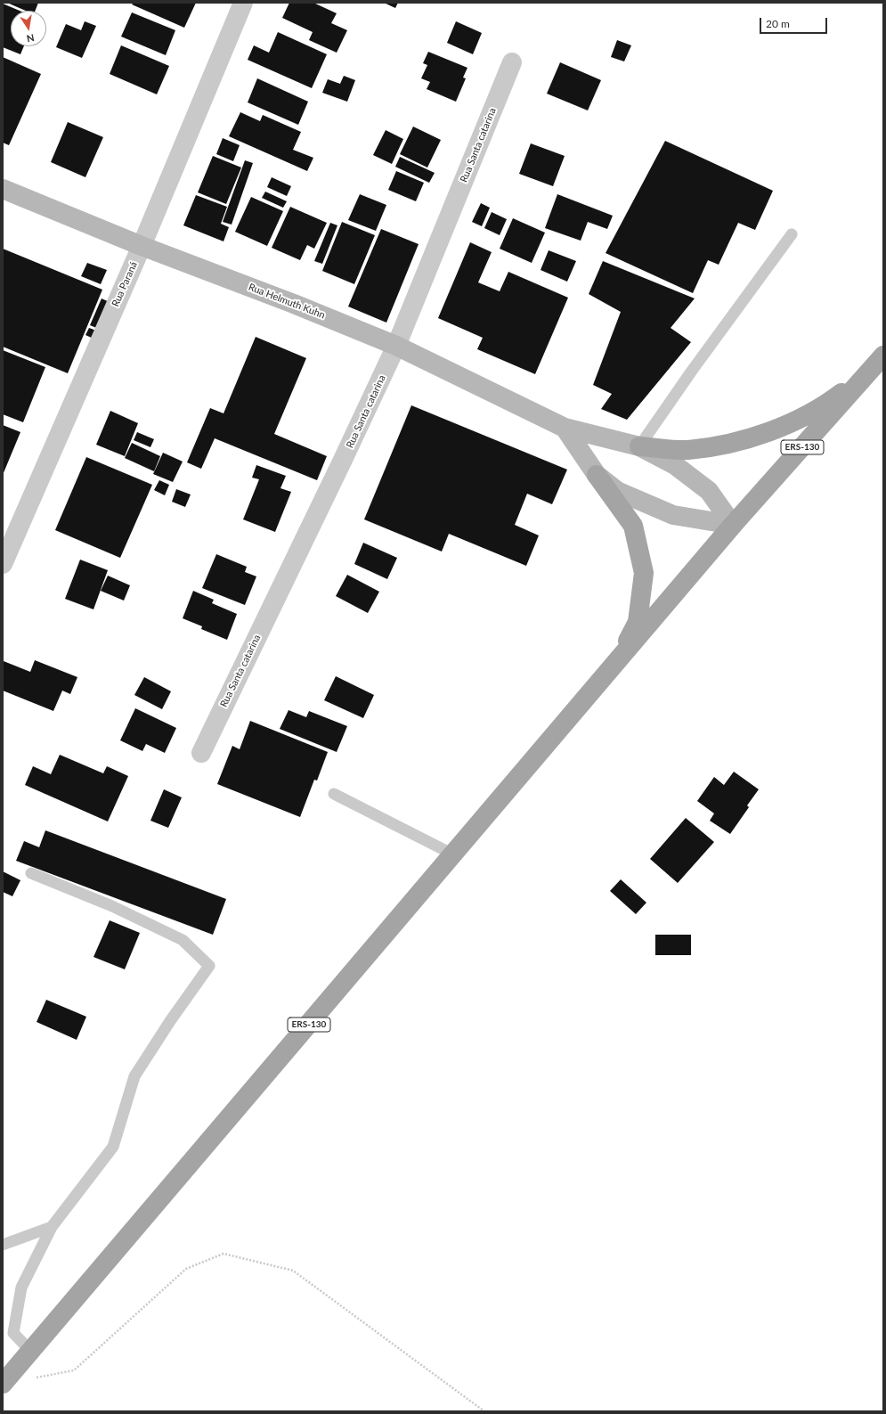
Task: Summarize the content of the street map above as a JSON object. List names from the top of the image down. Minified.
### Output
{"streets":{"main road":["Rua Helmuth Kuhn","ERS-130"],"street":["Rua Santa catarina","Rua Paraná"]},"crossings":[["Rua Santa catarina","Rua Helmuth Kuhn"],["Rua Paraná","Rua Helmuth Kuhn"],["Rua Helmuth Kuhn","ERS-130"]],"scale_bar":"20 m","north":"bottom"}
